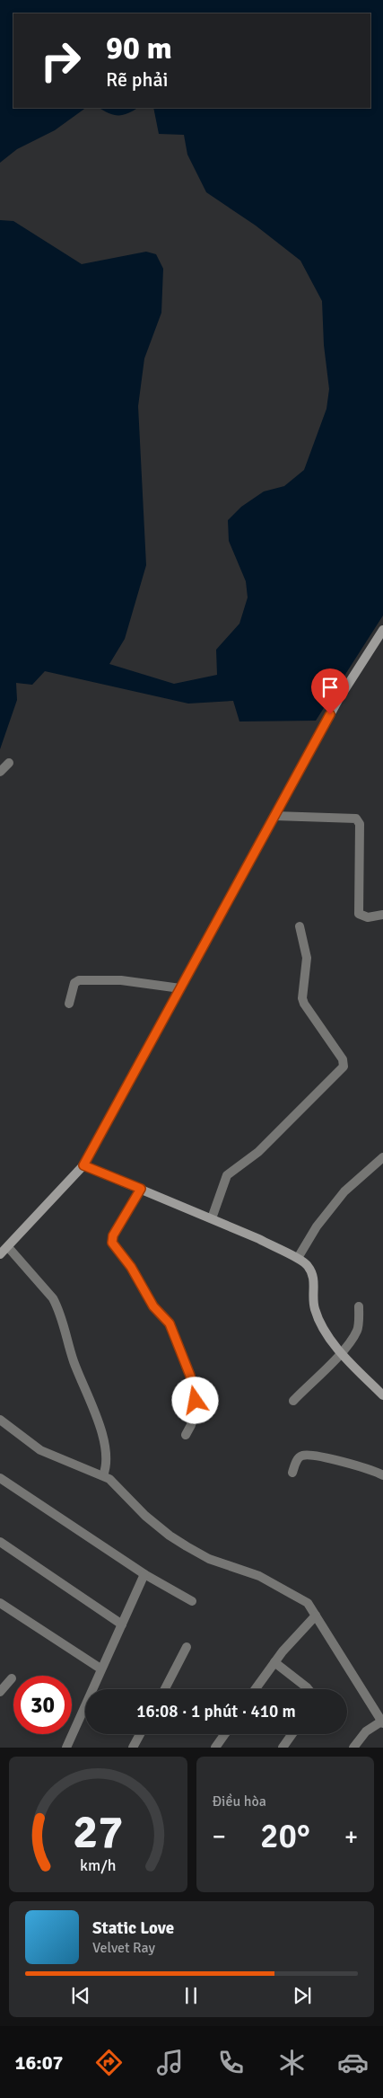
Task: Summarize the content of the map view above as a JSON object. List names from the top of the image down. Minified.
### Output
{"page":{"turn":["90 m","Rẽ phải"],"limit":"30","trip":"16:08 · 1 phút · 410 m","tile":"Điều hòa","heat":["−","20°","+"],"song":["Static Love","Velvet Ray"],"tabs":"16:07","gauge":["27","km/h"]}}
